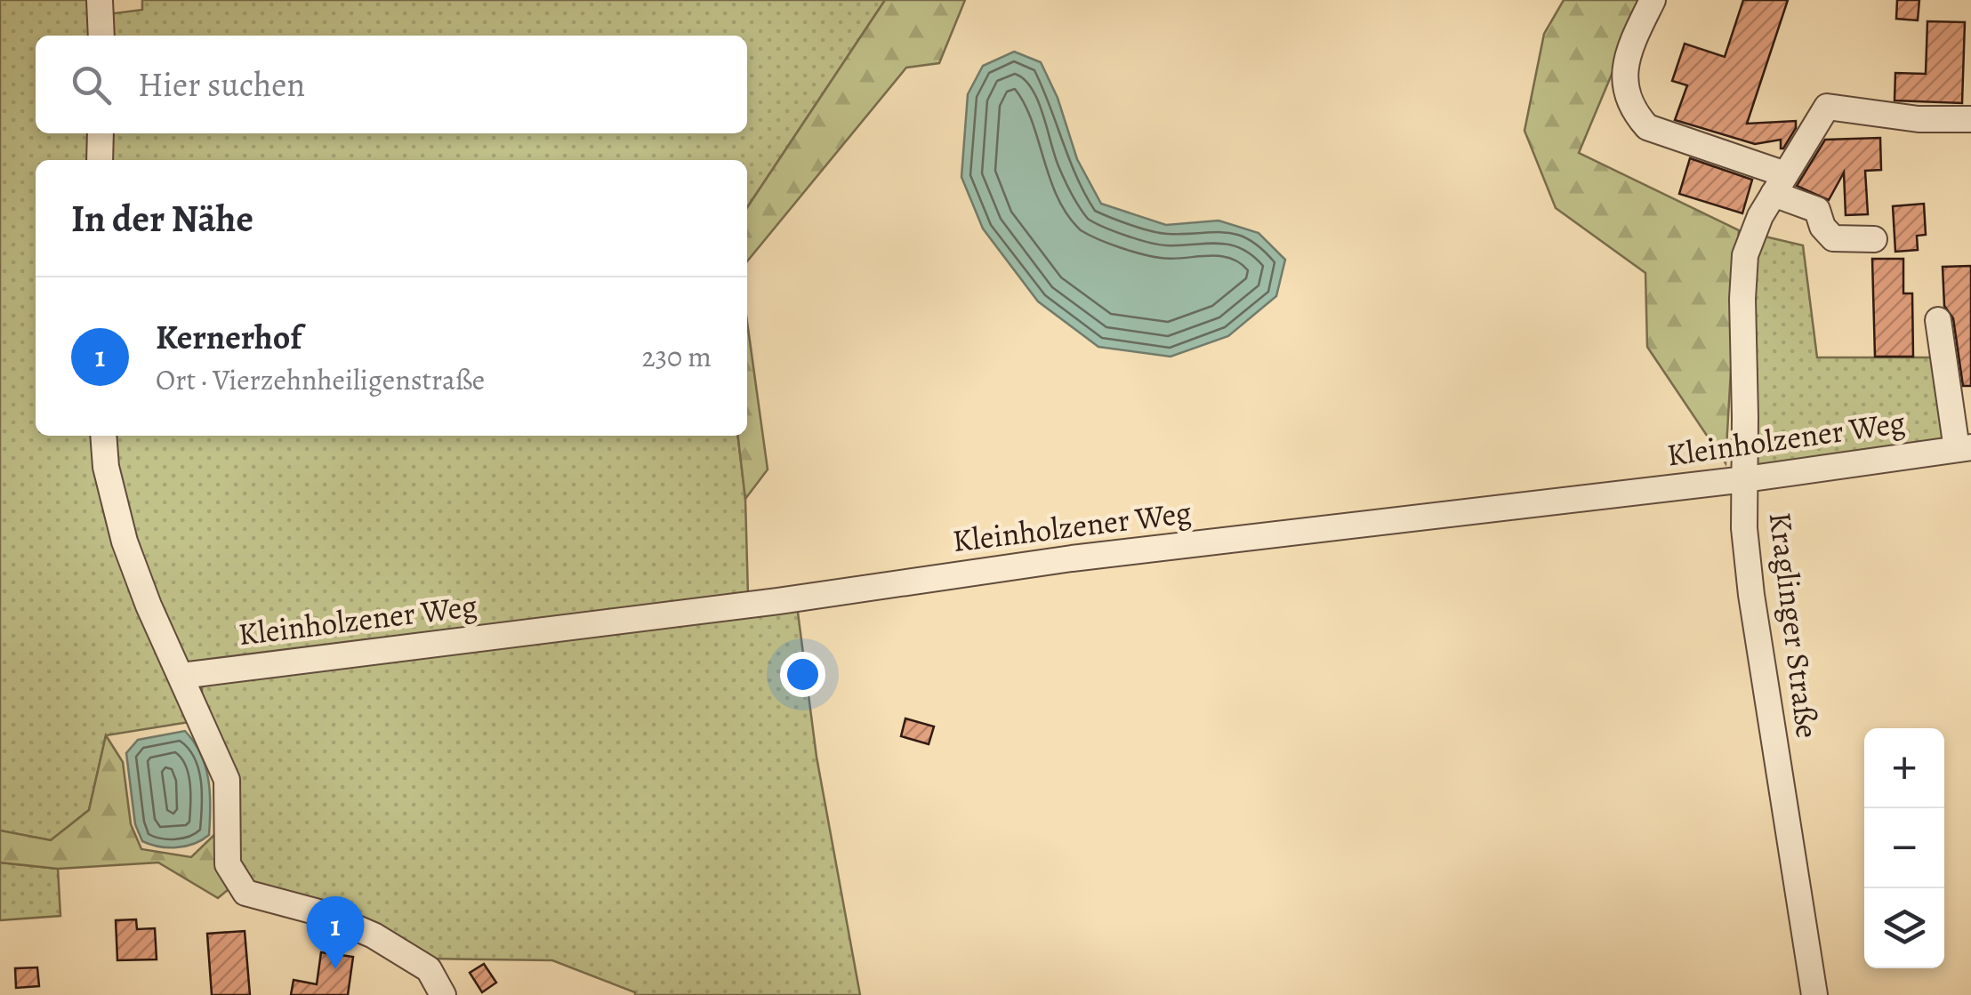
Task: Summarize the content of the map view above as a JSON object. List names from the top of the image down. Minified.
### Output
{"streets":{"street":["Kleinholzener Weg","Kraglinger Straße"]},"crossings":[["Kleinholzener Weg","Kraglinger Straße"]],"page":{"search":"Hier suchen","heading":"In der Nähe","list":[{"mark":"1","name":"Kernerhof","note":"Ort · Vierzehnheiligenstraße","value":"230 m"}],"map_buttons":["+","−"],"pins":"1"}}
